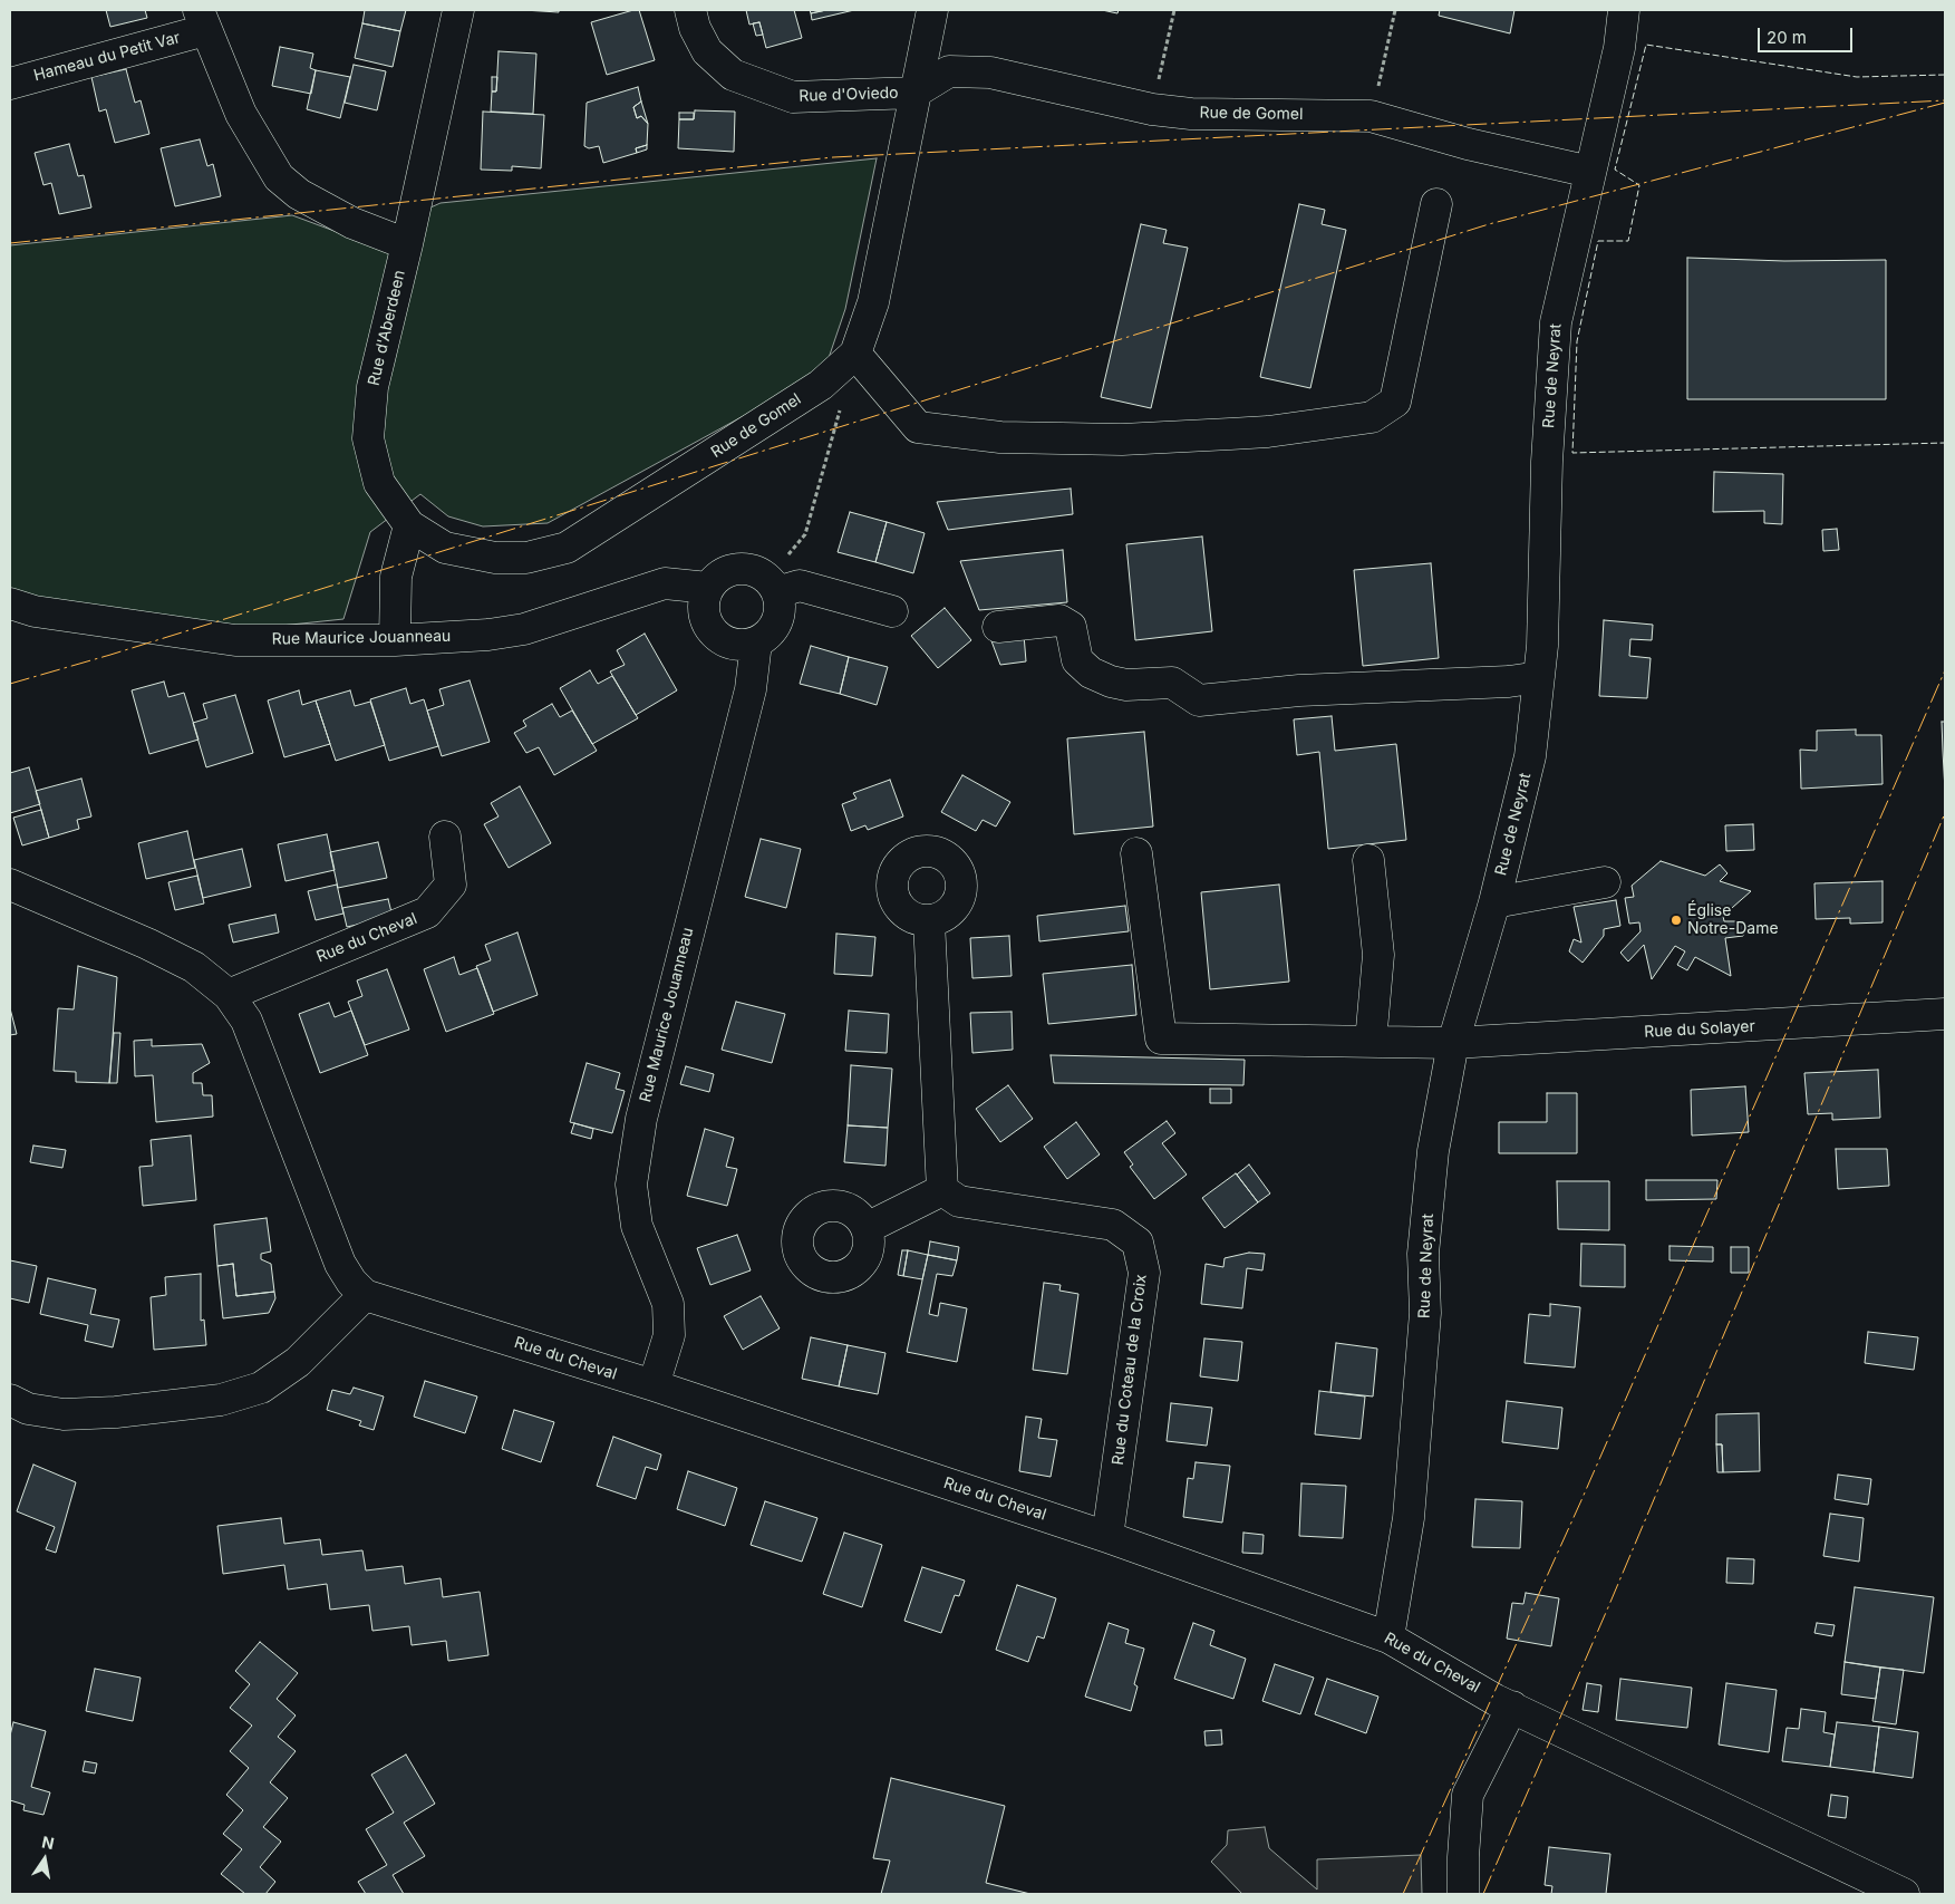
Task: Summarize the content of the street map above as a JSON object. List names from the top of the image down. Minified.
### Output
{"streets":{"street":["Hameau du Petit Var","Rue d'Oviedo","Rue de Gomel","Rue d'Aberdeen","Rue de Neyrat","Rue Maurice Jouanneau","Rue du Cheval","Rue du Solayer","Rue du Coteau de la Croix"]},"crossings":[["Rue d'Oviedo","Rue de Gomel"],["Rue de Gomel","Rue d'Aberdeen"],["Rue de Gomel","Rue de Neyrat"],["Rue de Neyrat","Rue du Cheval"],["Rue de Neyrat","Rue du Solayer"],["Rue Maurice Jouanneau","Rue du Cheval"],["Rue du Cheval","Rue du Coteau de la Croix"]],"places":["Église Notre-Dame"],"scale_bar":"20 m","north":"top"}
